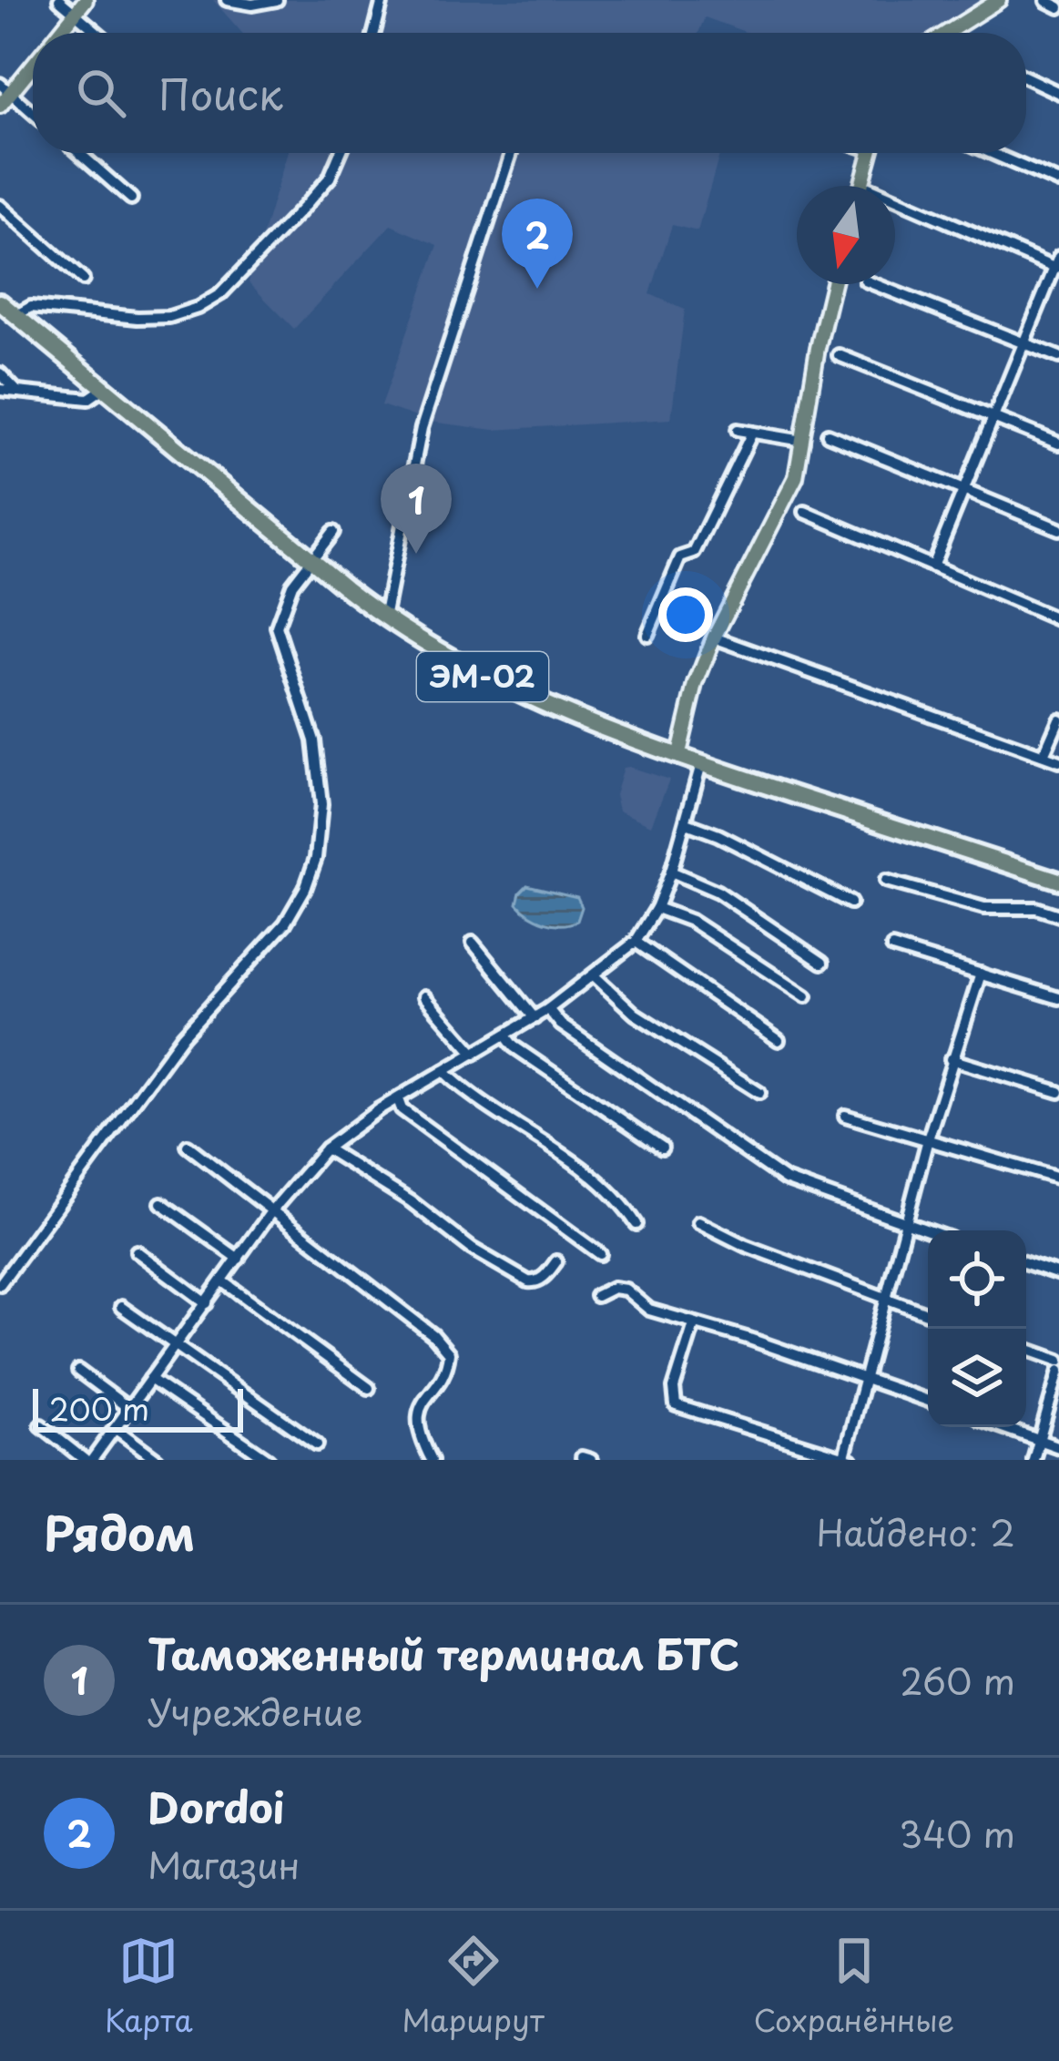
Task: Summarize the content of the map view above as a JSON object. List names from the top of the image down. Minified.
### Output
{"streets":{"highway":["ЭМ-02"]},"scale_bar":"200 m","north":"bottom","page":{"search":"Поиск","pins":["2","1"],"scale":"200 m","heading":["Рядом","Найдено: 2"],"list":[{"mark":"1","name":"Таможенный терминал БТС","note":"Учреждение","value":"260 m"},{"mark":"2","name":"Dordoi","note":"Магазин","value":"340 m"}],"nav":["Карта","Маршрут","Сохранённые"]}}
